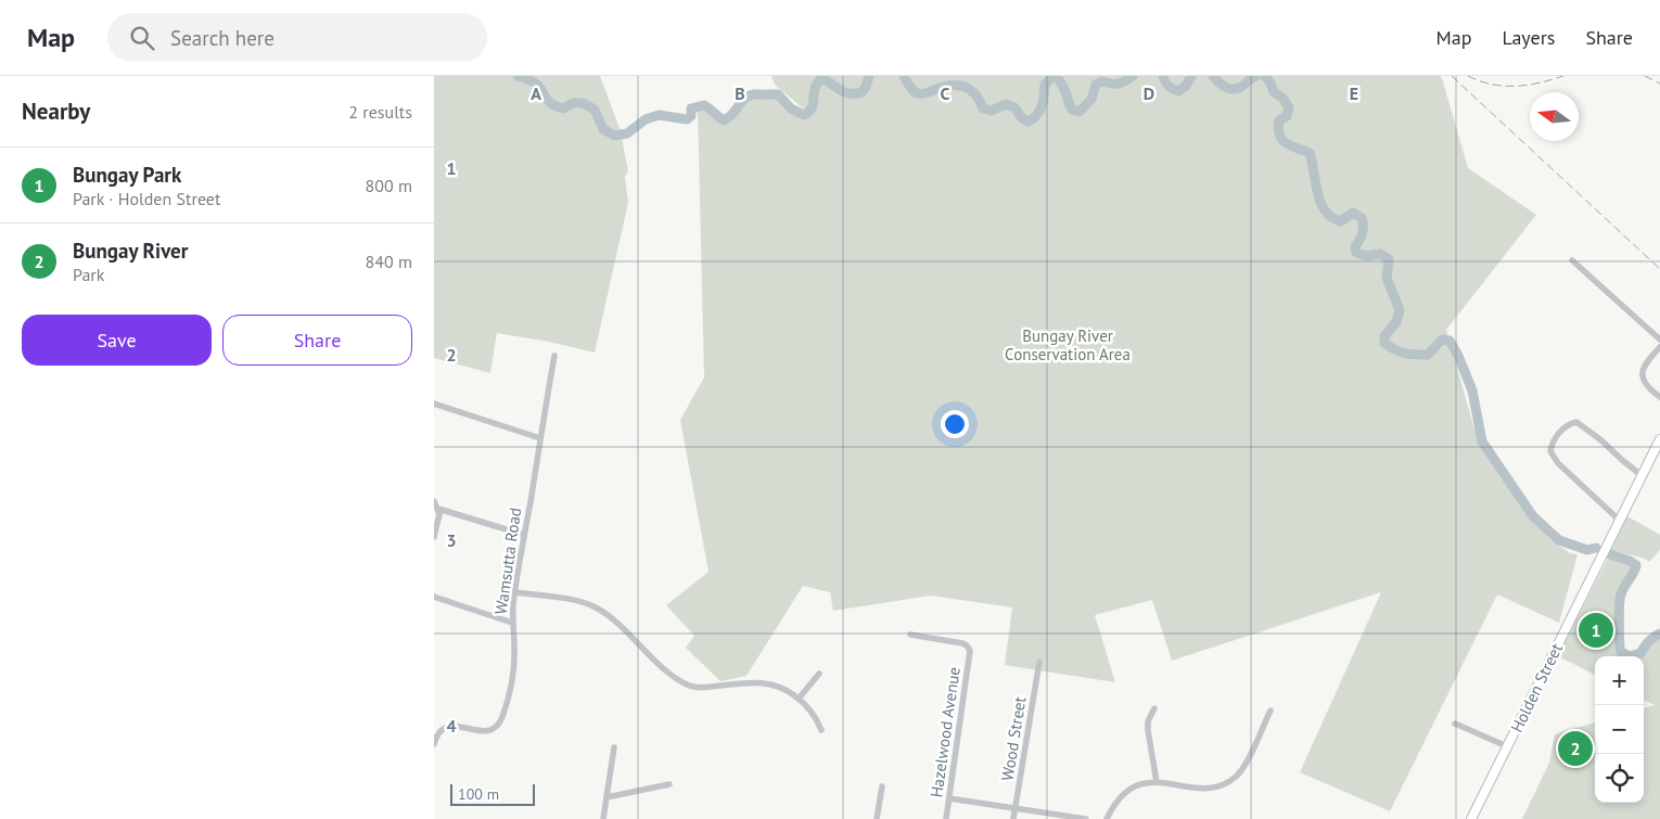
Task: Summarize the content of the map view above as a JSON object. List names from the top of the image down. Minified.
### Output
{"streets":{"main road":["Holden Street"],"street":["Wamsutta Road","Hazelwood Avenue","Wood Street"]},"parks":["Bungay River Conservation Area"],"scale_bar":"100 m","north":"left","page":{"header":"Map","search":"Search here","nav":["Map","Layers","Share"],"heading":["Nearby","2 results"],"list":[{"mark":"1","name":"Bungay Park","note":"Park · Holden Street","value":"800 m"},{"mark":"2","name":"Bungay River","note":"Park","value":"840 m"}],"buttons":["Save","Share"],"pins":["1","2"],"map_buttons":["+","−"],"scale":"100 m"},"grid":{"columns":["A","B","C","D","E"],"rows":["1","2","3","4"]}}
